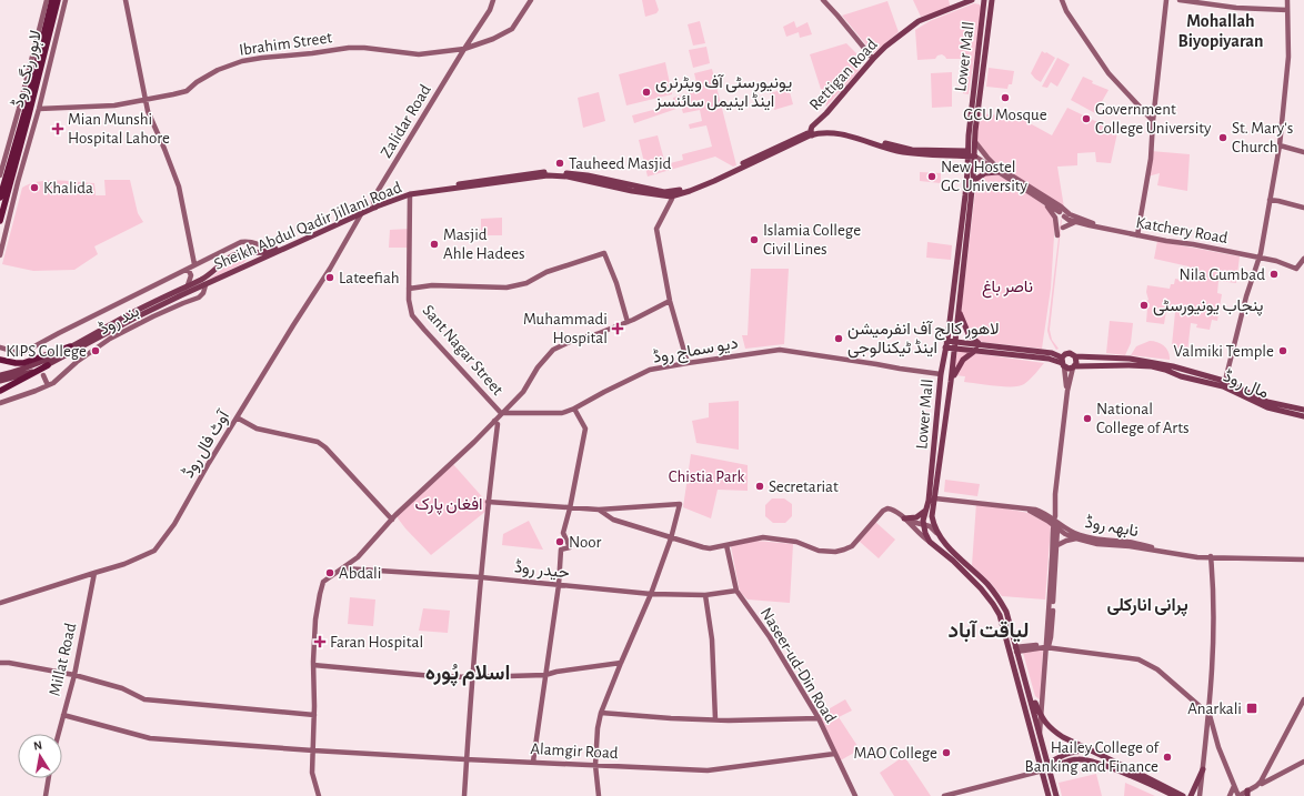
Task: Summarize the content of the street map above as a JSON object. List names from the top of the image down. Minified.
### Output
{"streets":{"highway":["لاہور رنگ روڈ"],"main road":["Lower Mall","Rettigan Road","Sheikh Abdul Qadir Jillani Road","مال روڈ"],"street":["Ibrahim Street","Zalidar Road","Katchery Road","بند روڈ","Sant Nagar Street","دیو سماج روڈ","آوٹ فال روڈ","نابھہ روڈ","حیدر روڈ","Millat Road","Naseer-ud-Din Road","Alamgir Road"]},"crossings":[["Ibrahim Street","Zalidar Road"],["Lower Mall","Sheikh Abdul Qadir Jillani Road"],["Lower Mall","Katchery Road"],["Lower Mall","دیو سماج روڈ"],["Lower Mall","نابھہ روڈ"],["Rettigan Road","Sheikh Abdul Qadir Jillani Road"],["Zalidar Road","Sheikh Abdul Qadir Jillani Road"],["Sheikh Abdul Qadir Jillani Road","Katchery Road"],["Sheikh Abdul Qadir Jillani Road","بند روڈ"],["Sheikh Abdul Qadir Jillani Road","Sant Nagar Street"],["Sheikh Abdul Qadir Jillani Road","آوٹ فال روڈ"],["Sant Nagar Street","دیو سماج روڈ"],["آوٹ فال روڈ","Millat Road"],["حیدر روڈ","Naseer-ud-Din Road"],["Millat Road","Alamgir Road"],["Naseer-ud-Din Road","Alamgir Road"]],"districts":["Mohallah Biyopiyaran","پرانی انارکلی","لیاقت آباد","اسلام پُورہ"],"parks":["ناصر باغ","Chistia Park","افغان پارک"],"places":{"other":["یونیورسٹی آف ویٹرنری اینڈ اینیمل سائنسز","GCU Mosque","Government College University","St. Mary's Church","Tauheed Masjid","New Hostel GC University","Khalida","Islamia College Civil Lines","Masjid Ahle Hadees","Nila Gumbad","Lateefiah","پنجاب یونیورسٹی","لاھور کالج آف انفرمیشن اینڈ ٹیکنالوجی","KIPS College","Valmiki Temple","National College of Arts","Secretariat","Noor","Abdali","MAO College","Hailey College of Banking and Finance"],"health":["Mian Munshi Hospital Lahore","Muhammadi Hospital","Faran Hospital"],"transit":["Anarkali"]},"north":"top"}
